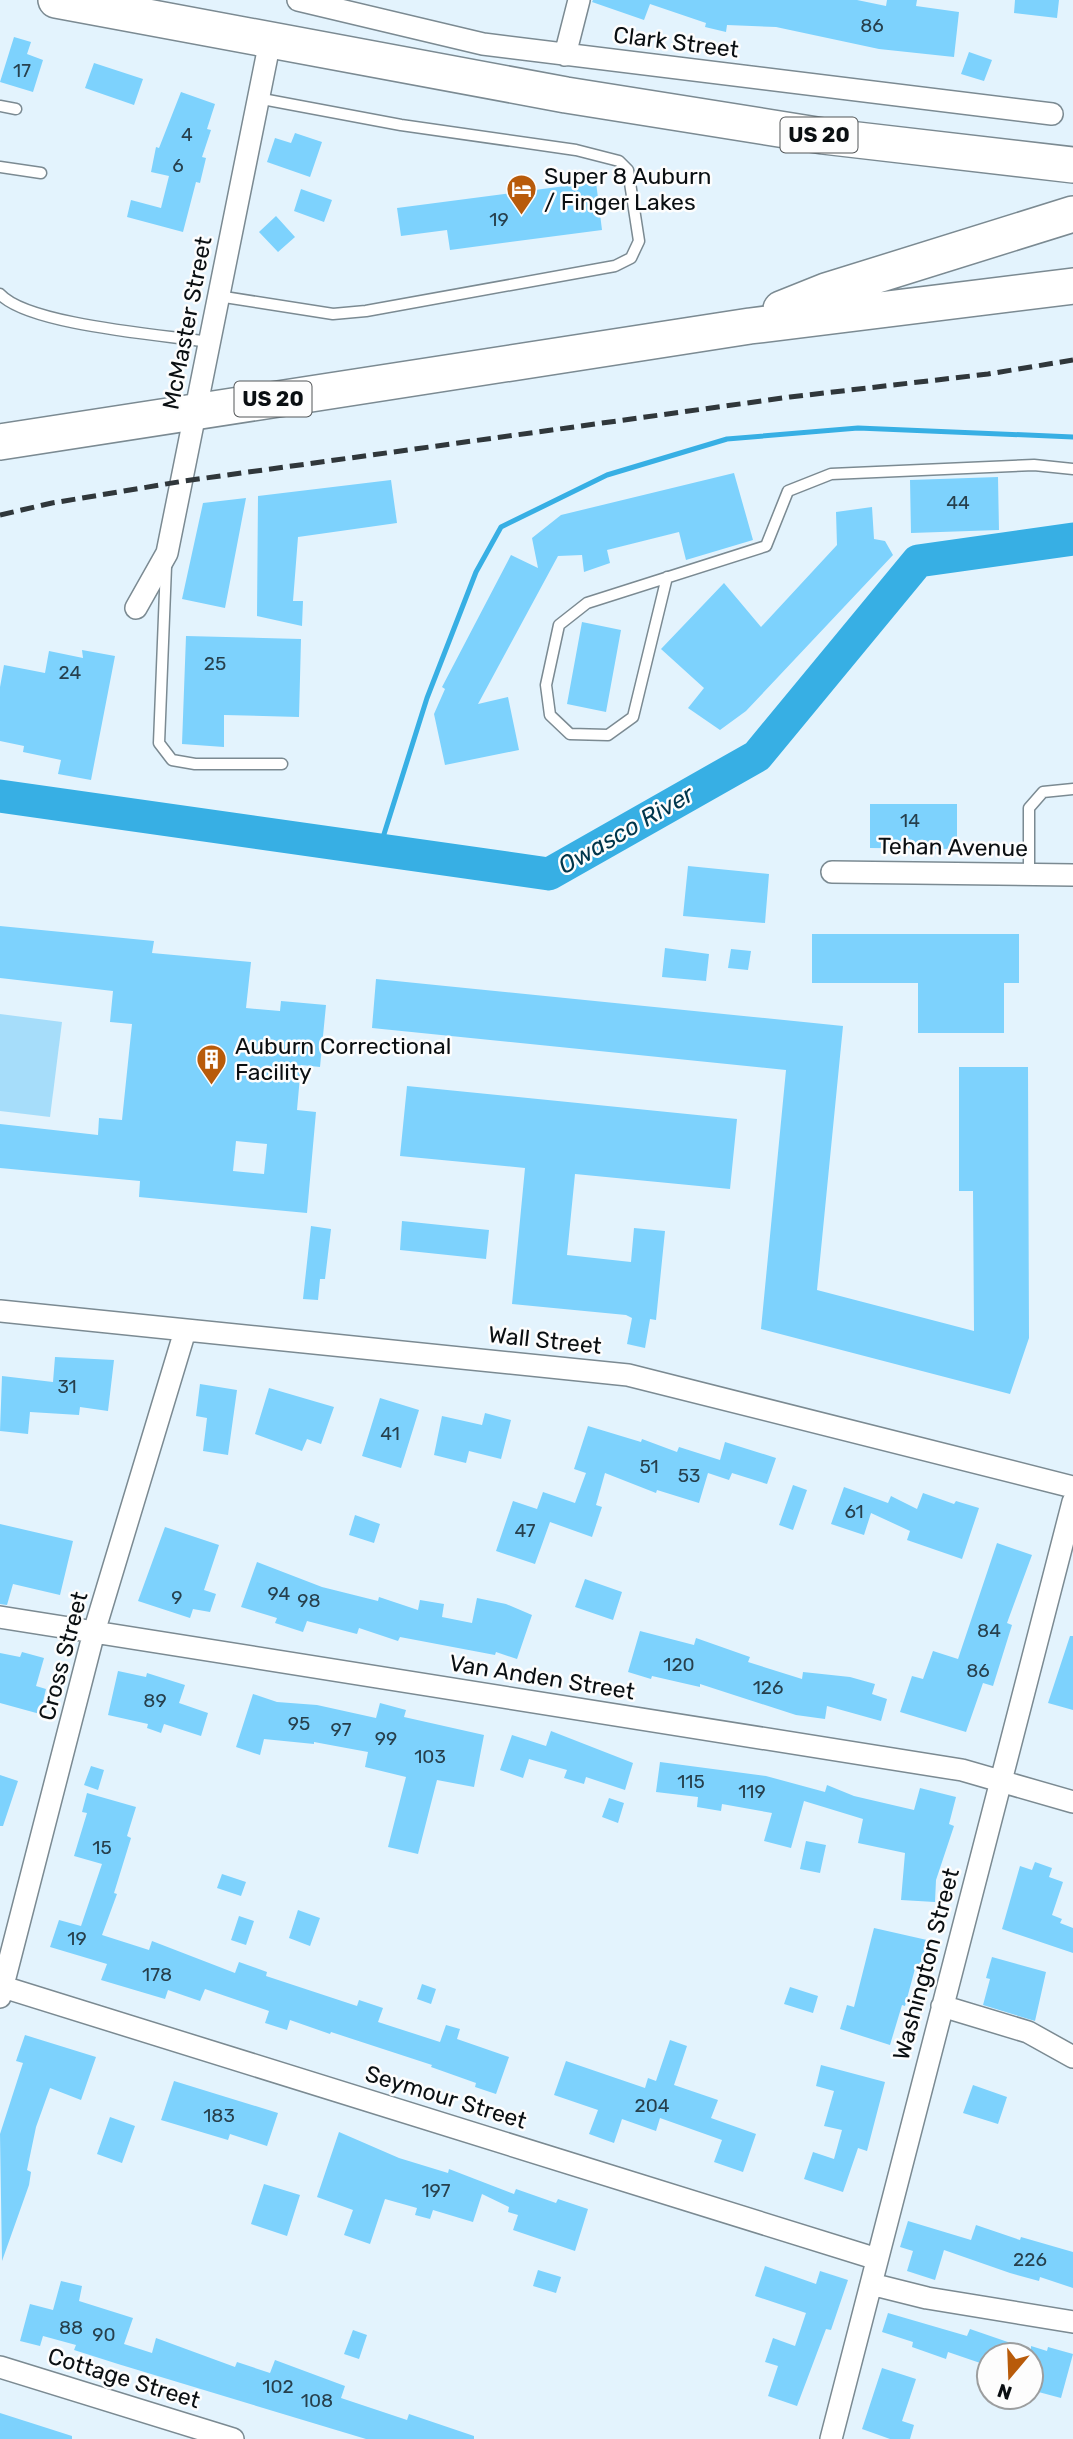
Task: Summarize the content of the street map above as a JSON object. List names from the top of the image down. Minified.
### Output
{"streets":{"highway":["US 20"],"street":["Clark Street","McMaster Street","Tehan Avenue","Wall Street","Cross Street","Van Anden Street","Washington Street","Seymour Street","Cottage Street"]},"crossings":[["US 20","McMaster Street"],["Wall Street","Cross Street"],["Cross Street","Van Anden Street"],["Cross Street","Seymour Street"],["Van Anden Street","Washington Street"],["Washington Street","Seymour Street"]],"water":["Owasco River"],"places":{"hotel":["Super 8 Auburn / Finger Lakes"],"building":["Auburn Correctional Facility"]},"house_numbers":["86","17","4","6","19","44","25","24","14","31","41","51","53","61","47","94","9","98","84","120","86","126","89","95","97","99","103","115","119","15","19","178","204","183","197","226","88","90","102","108"],"north":"bottom"}
